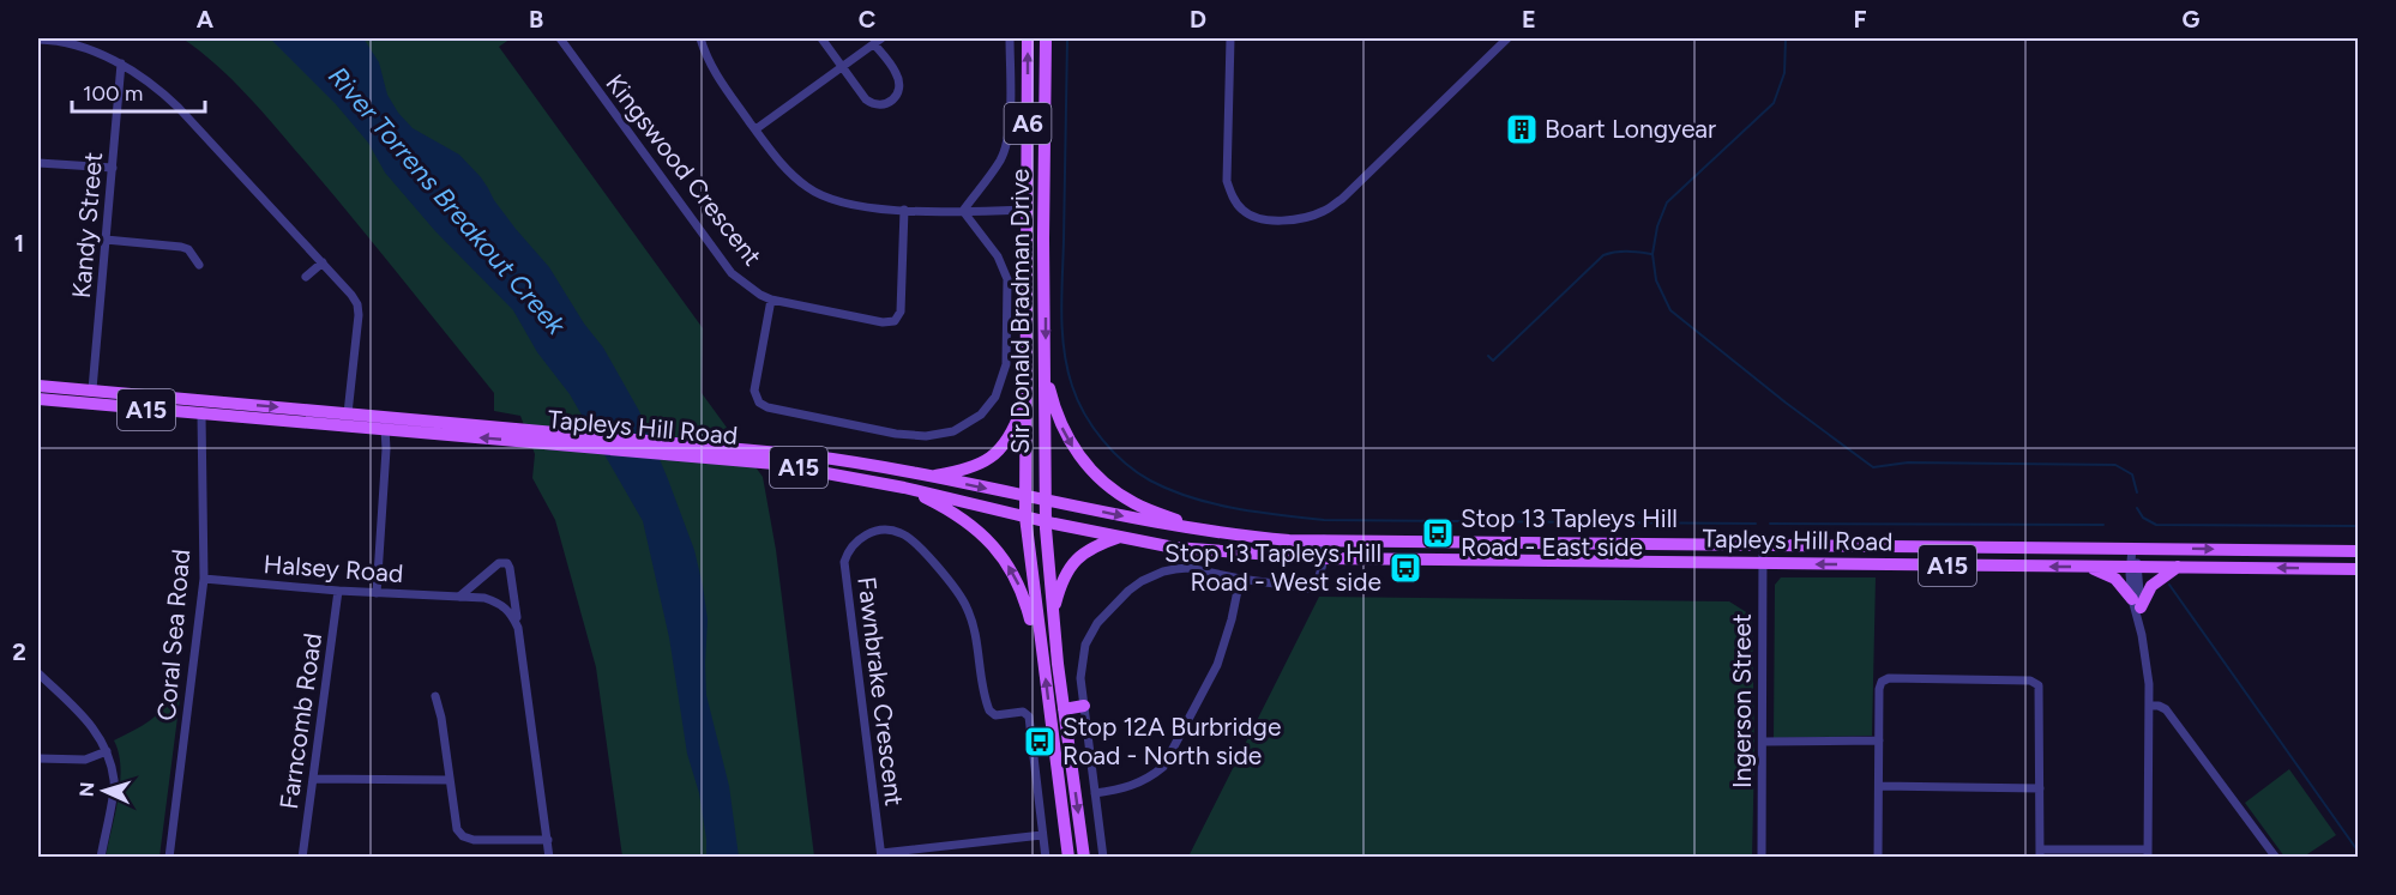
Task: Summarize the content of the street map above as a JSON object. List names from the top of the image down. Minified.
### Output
{"streets":{"main road":["A6","Sir Donald Bradman Drive","A15","Tapleys Hill Road"],"street":["Kingswood Crescent","Kandy Street","Halsey Road","Coral Sea Road","Fawnbrake Crescent","Ingerson Street","Farncomb Road"]},"crossings":[["A6","Sir Donald Bradman Drive"],["A6","Tapleys Hill Road"],["Kandy Street","Tapleys Hill Road"],["Sir Donald Bradman Drive","Tapleys Hill Road"],["Tapleys Hill Road","Coral Sea Road"],["Tapleys Hill Road","Ingerson Street"],["Halsey Road","Coral Sea Road"],["Halsey Road","Farncomb Road"]],"water":["River Torrens Breakout Creek"],"places":{"building":["Boart Longyear"],"bus stop":["Stop 13 Tapleys Hill Road - East side","Stop 13 Tapleys Hill Road - West side","Stop 12A Burbridge Road - North side"]},"scale_bar":"100 m","north":"left","grid":{"columns":["A","B","C","D","E","F","G"],"rows":["1","2"]}}
